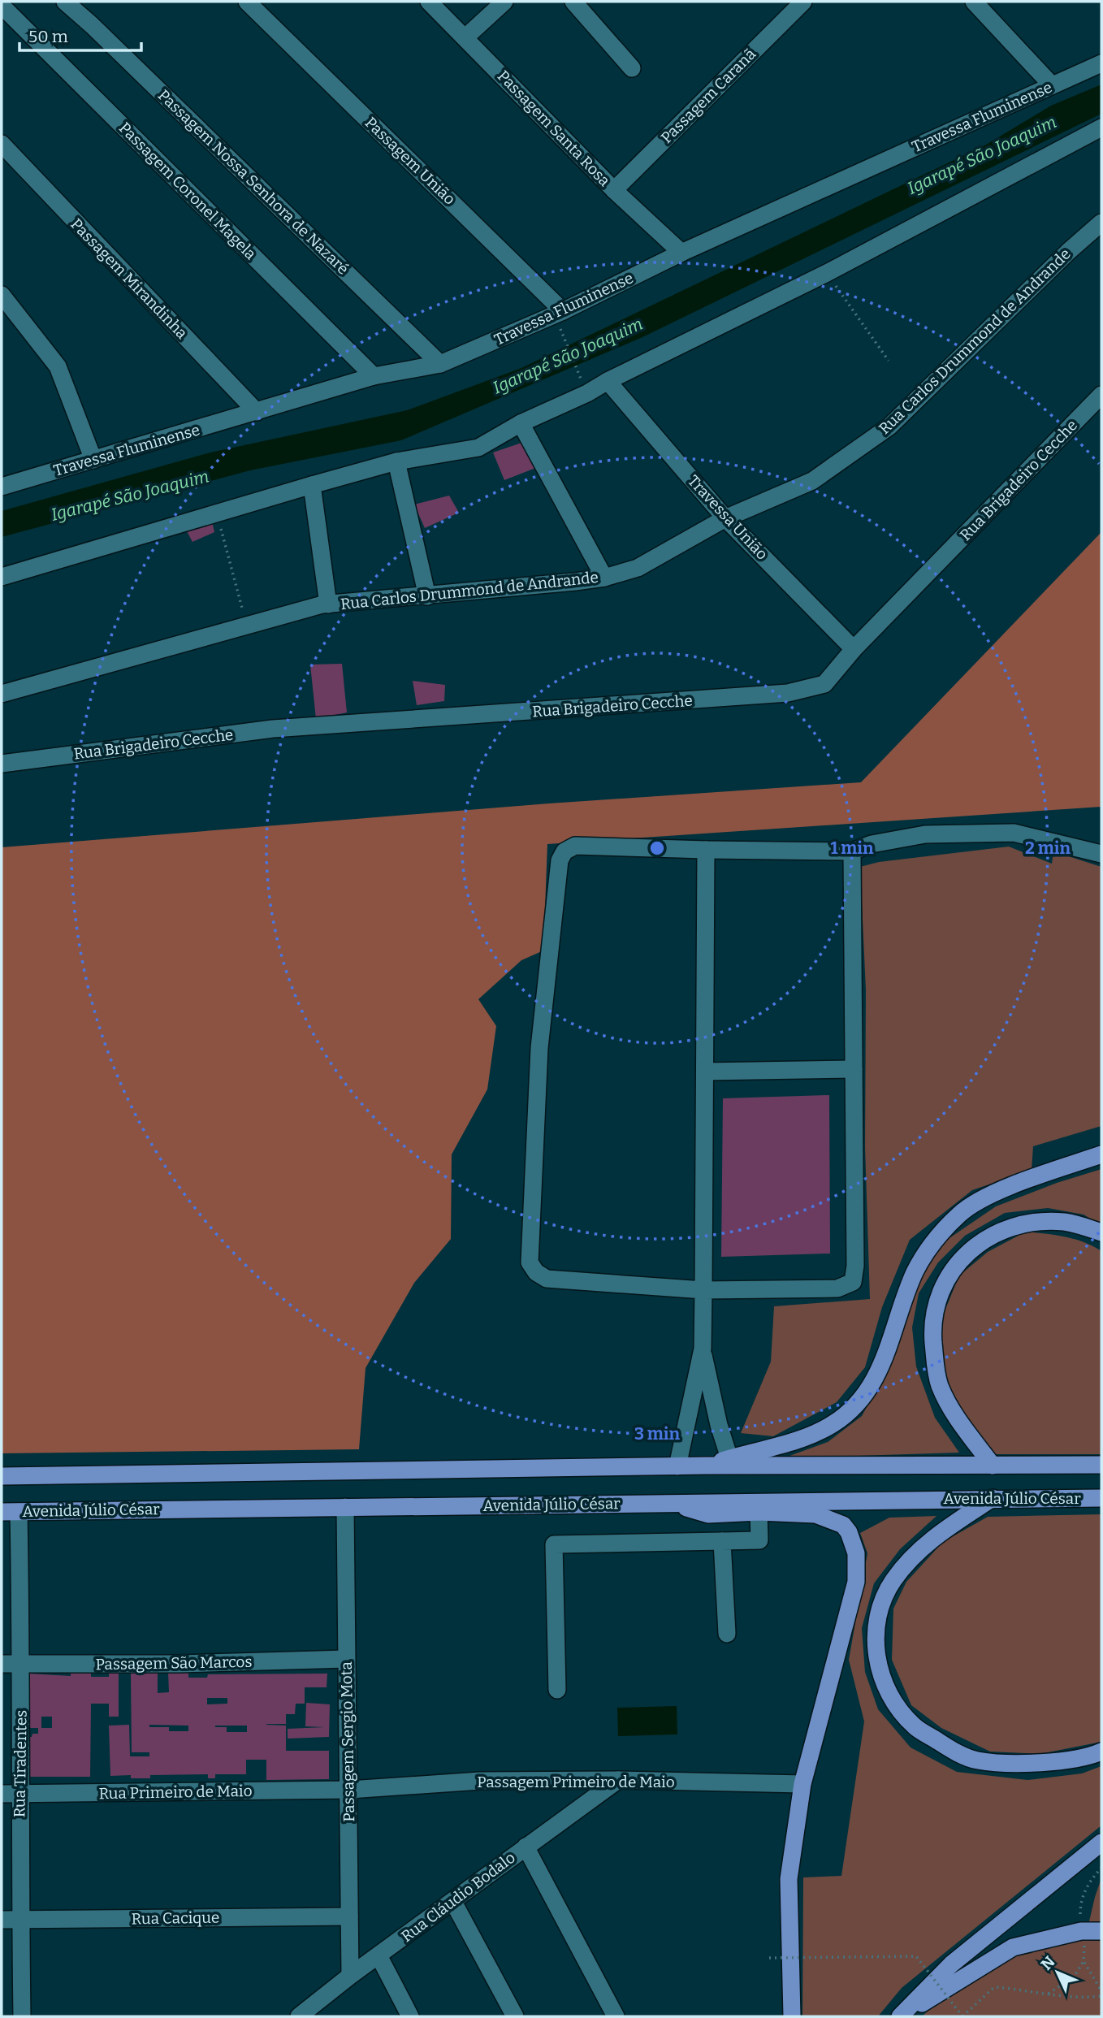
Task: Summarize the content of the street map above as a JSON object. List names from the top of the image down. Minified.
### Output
{"streets":{"main road":["Avenida Júlio César"],"street":["Passagem Caranã","Travessa Fluminense","Passagem Santa Rosa","Passagem União","Passagem Nossa Senhora de Nazaré","Passagem Coronel Magela","Passagem Mirandinha","Rua Carlos Drummond de Andrande","Rua Brigadeiro Cecche","Travessa União","Passagem São Marcos","Passagem Sergio Mota","Rua Tiradentes","Passagem Primeiro de Maio","Rua Primeiro de Maio","Rua Cláudio Bodalo","Rua Cacique"]},"crossings":[["Passagem Caranã","Passagem Santa Rosa"],["Travessa Fluminense","Passagem Santa Rosa"],["Travessa Fluminense","Passagem União"],["Travessa Fluminense","Passagem Nossa Senhora de Nazaré"],["Travessa Fluminense","Passagem Coronel Magela"],["Travessa Fluminense","Passagem Mirandinha"],["Rua Carlos Drummond de Andrande","Travessa União"],["Rua Brigadeiro Cecche","Travessa União"],["Avenida Júlio César","Passagem Sergio Mota"],["Avenida Júlio César","Rua Tiradentes"],["Passagem São Marcos","Passagem Sergio Mota"],["Passagem São Marcos","Rua Tiradentes"],["Passagem Sergio Mota","Passagem Primeiro de Maio"],["Passagem Sergio Mota","Rua Primeiro de Maio"],["Passagem Sergio Mota","Rua Cláudio Bodalo"],["Passagem Sergio Mota","Rua Cacique"],["Rua Tiradentes","Rua Primeiro de Maio"],["Rua Tiradentes","Rua Cacique"],["Passagem Primeiro de Maio","Rua Primeiro de Maio"],["Passagem Primeiro de Maio","Rua Cláudio Bodalo"]],"water":["Igarapé São Joaquim"],"scale_bar":"50 m","north":"top left","rings":["1 min","2 min","3 min"]}
